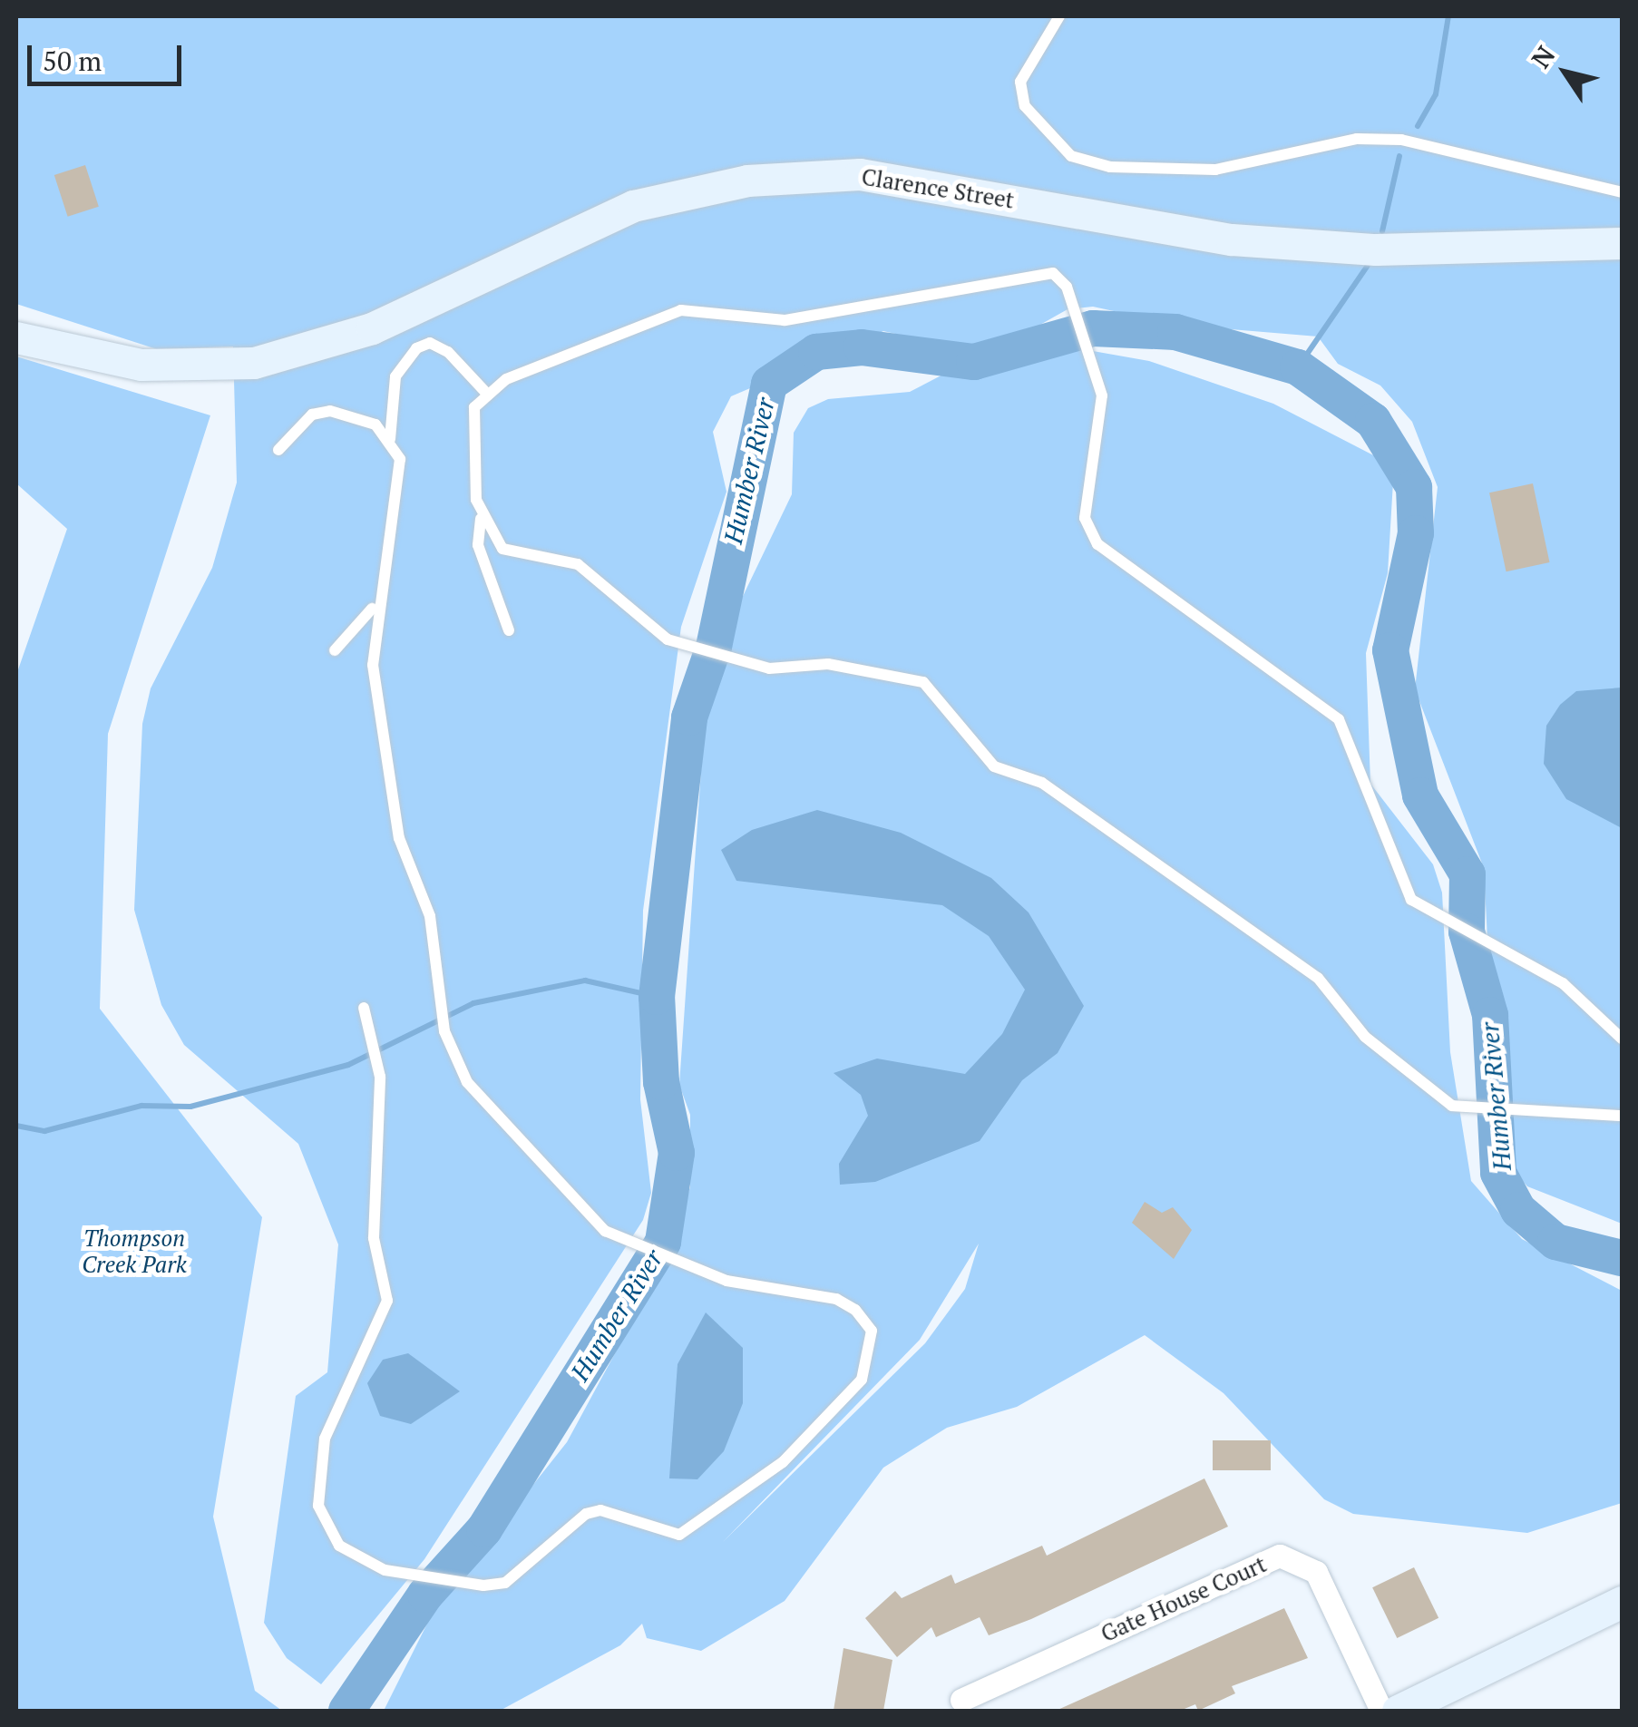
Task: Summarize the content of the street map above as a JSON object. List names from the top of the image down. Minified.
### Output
{"streets":{"street":["Clarence Street","Gate House Court"]},"water":["Humber River"],"parks":["Thompson Creek Park"],"scale_bar":"50 m","north":"top left"}
